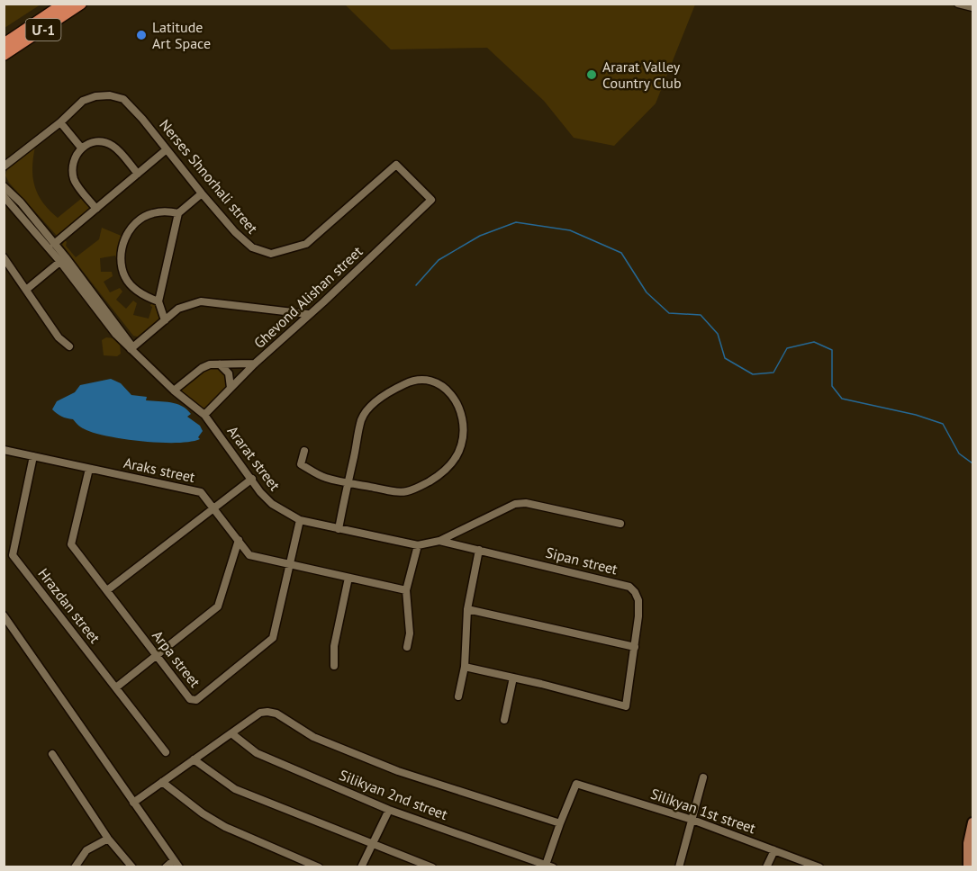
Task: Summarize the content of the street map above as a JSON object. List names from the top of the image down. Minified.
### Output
{"streets":{"highway":["Մ-1"],"street":["Nerses Shnorhali street","Ghevond Alishan street","Ararat street","Araks street","Sipan street","Hrazdan street","Arpa street","Silikyan 2nd street","Silikyan 1st street"]},"crossings":[["Nerses Shnorhali street","Ghevond Alishan street"],["Ghevond Alishan street","Ararat street"],["Ararat street","Sipan street"],["Ararat street","Arpa street"],["Araks street","Hrazdan street"],["Araks street","Arpa street"]],"places":["Latitude Art Space","Ararat Valley Country Club"]}
